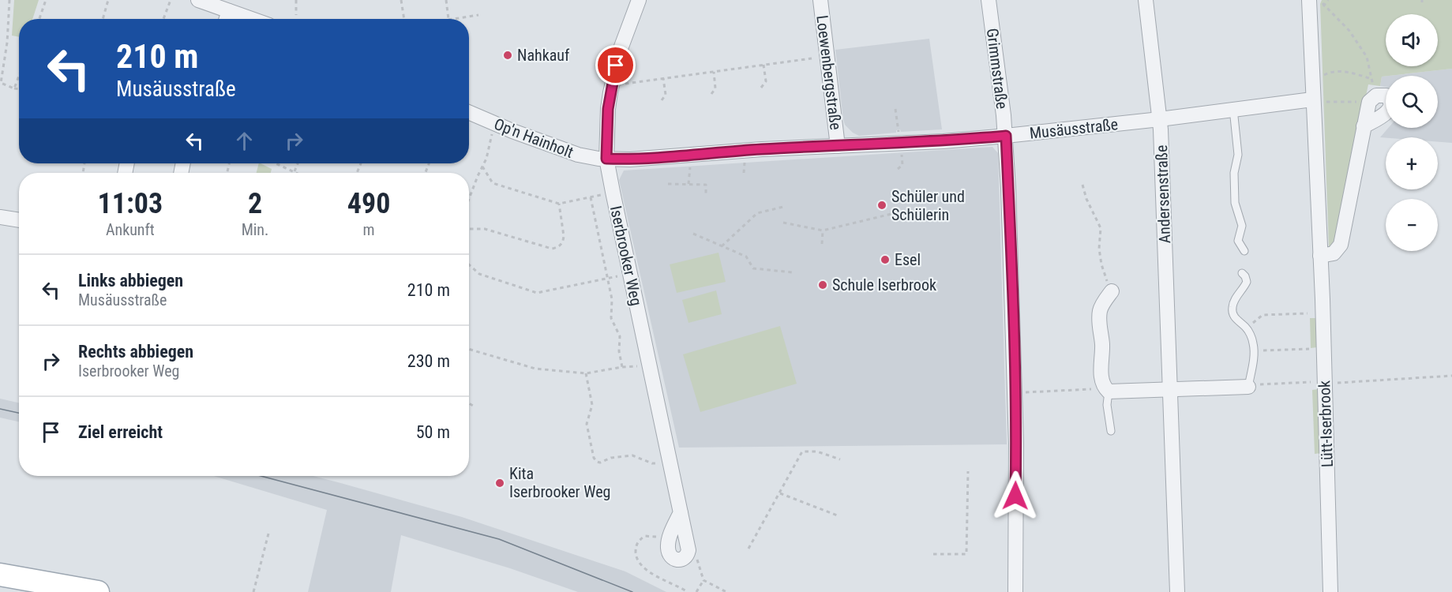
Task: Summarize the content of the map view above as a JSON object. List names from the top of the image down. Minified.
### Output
{"streets":{"street":["Grimmstraße","Loewenbergstraße","Musäusstraße","Op'n Hainholt","Andersenstraße","Iserbrooker Weg","Lütt-Iserbrook"]},"crossings":[["Grimmstraße","Musäusstraße"],["Loewenbergstraße","Musäusstraße"],["Musäusstraße","Op'n Hainholt"],["Musäusstraße","Andersenstraße"],["Musäusstraße","Iserbrooker Weg"],["Musäusstraße","Lütt-Iserbrook"],["Op'n Hainholt","Iserbrooker Weg"]],"places":["Nahkauf","Schüler und Schülerin","Esel","Schule Iserbrook","Kita Iserbrooker Weg"],"page":{"map_buttons":["+","−"],"turn":["210 m","Musäusstraße"],"eta":["11:03","Ankunft","2","Min.","490","m"],"list":[{"name":"Links abbiegen","note":"Musäusstraße","value":"210 m"},{"name":"Rechts abbiegen","note":"Iserbrooker Weg","value":"230 m"},{"name":"Ziel erreicht","value":"50 m"}]}}
